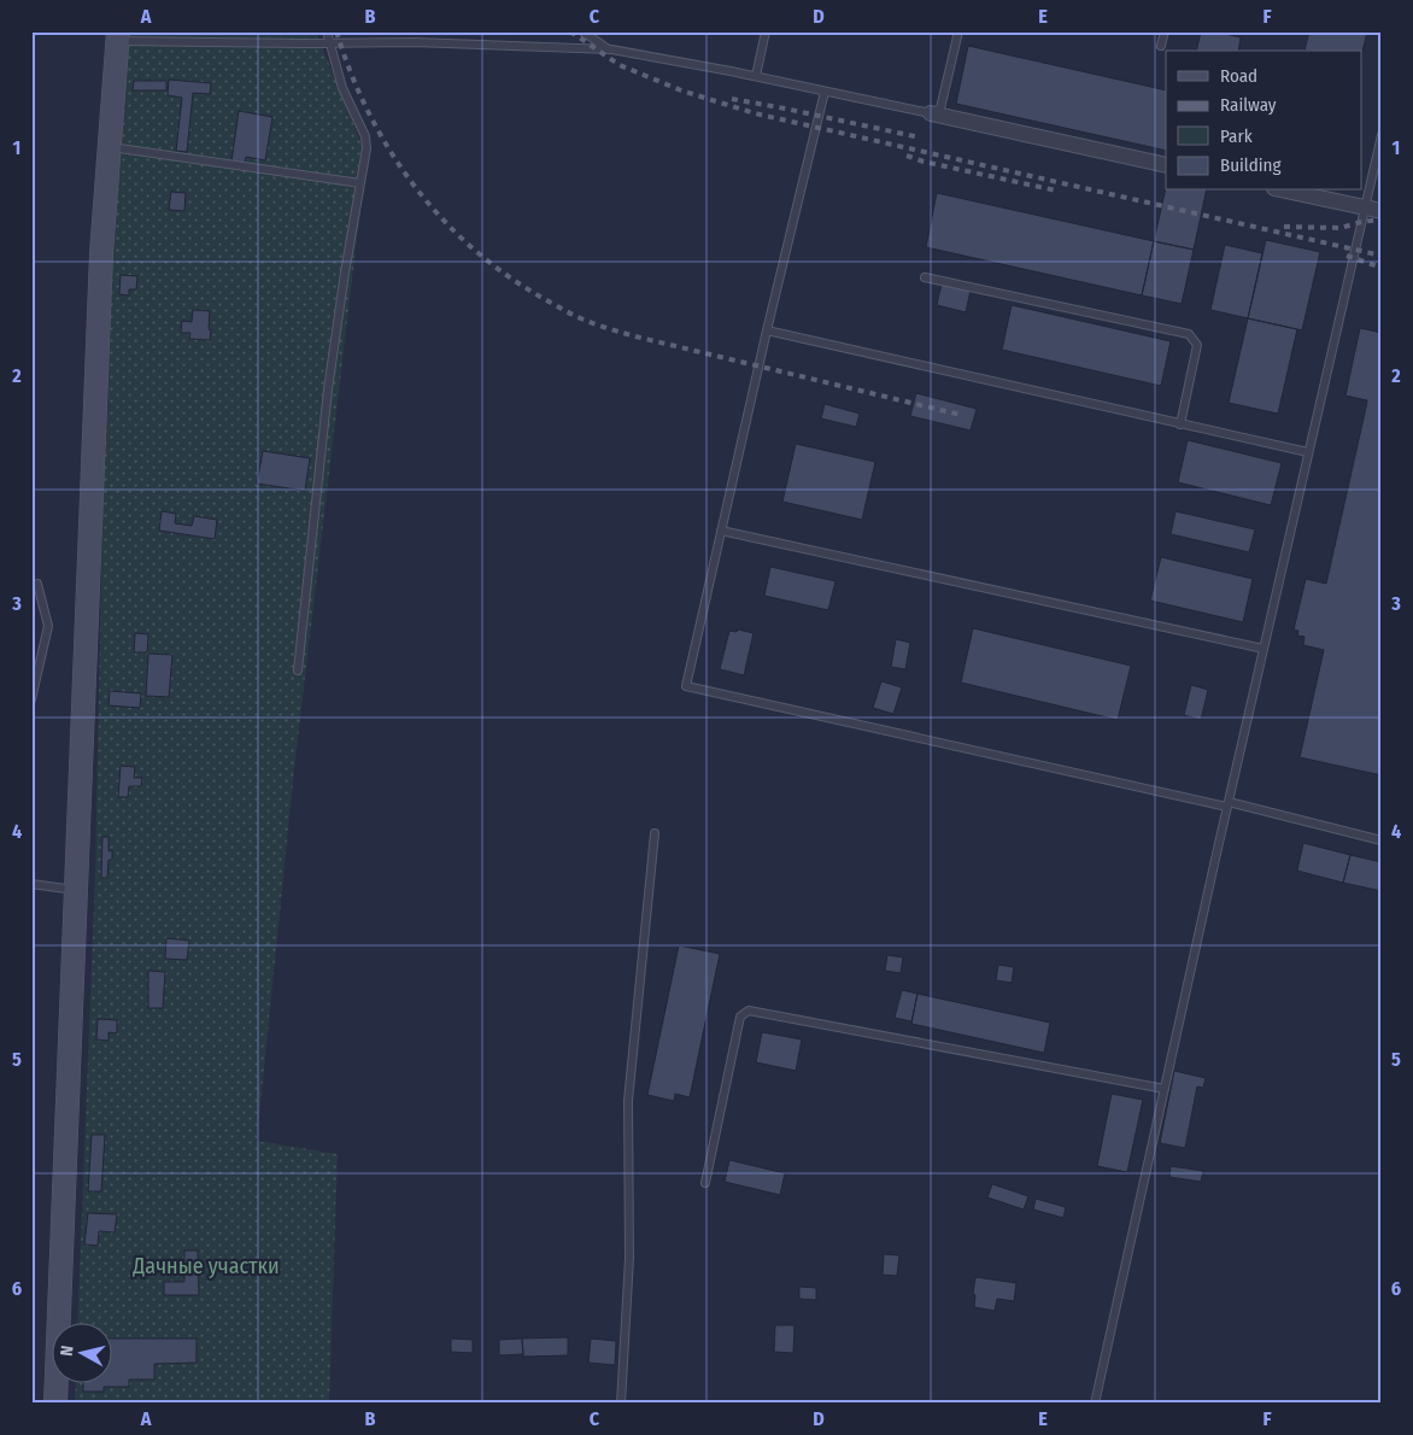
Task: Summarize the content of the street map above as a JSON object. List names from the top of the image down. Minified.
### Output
{"parks":["Дачные участки"],"legend":["Road","Railway","Park","Building"],"north":"left","grid":{"columns":["A","B","C","D","E","F"],"rows":["1","2","3","4","5","6"]}}
